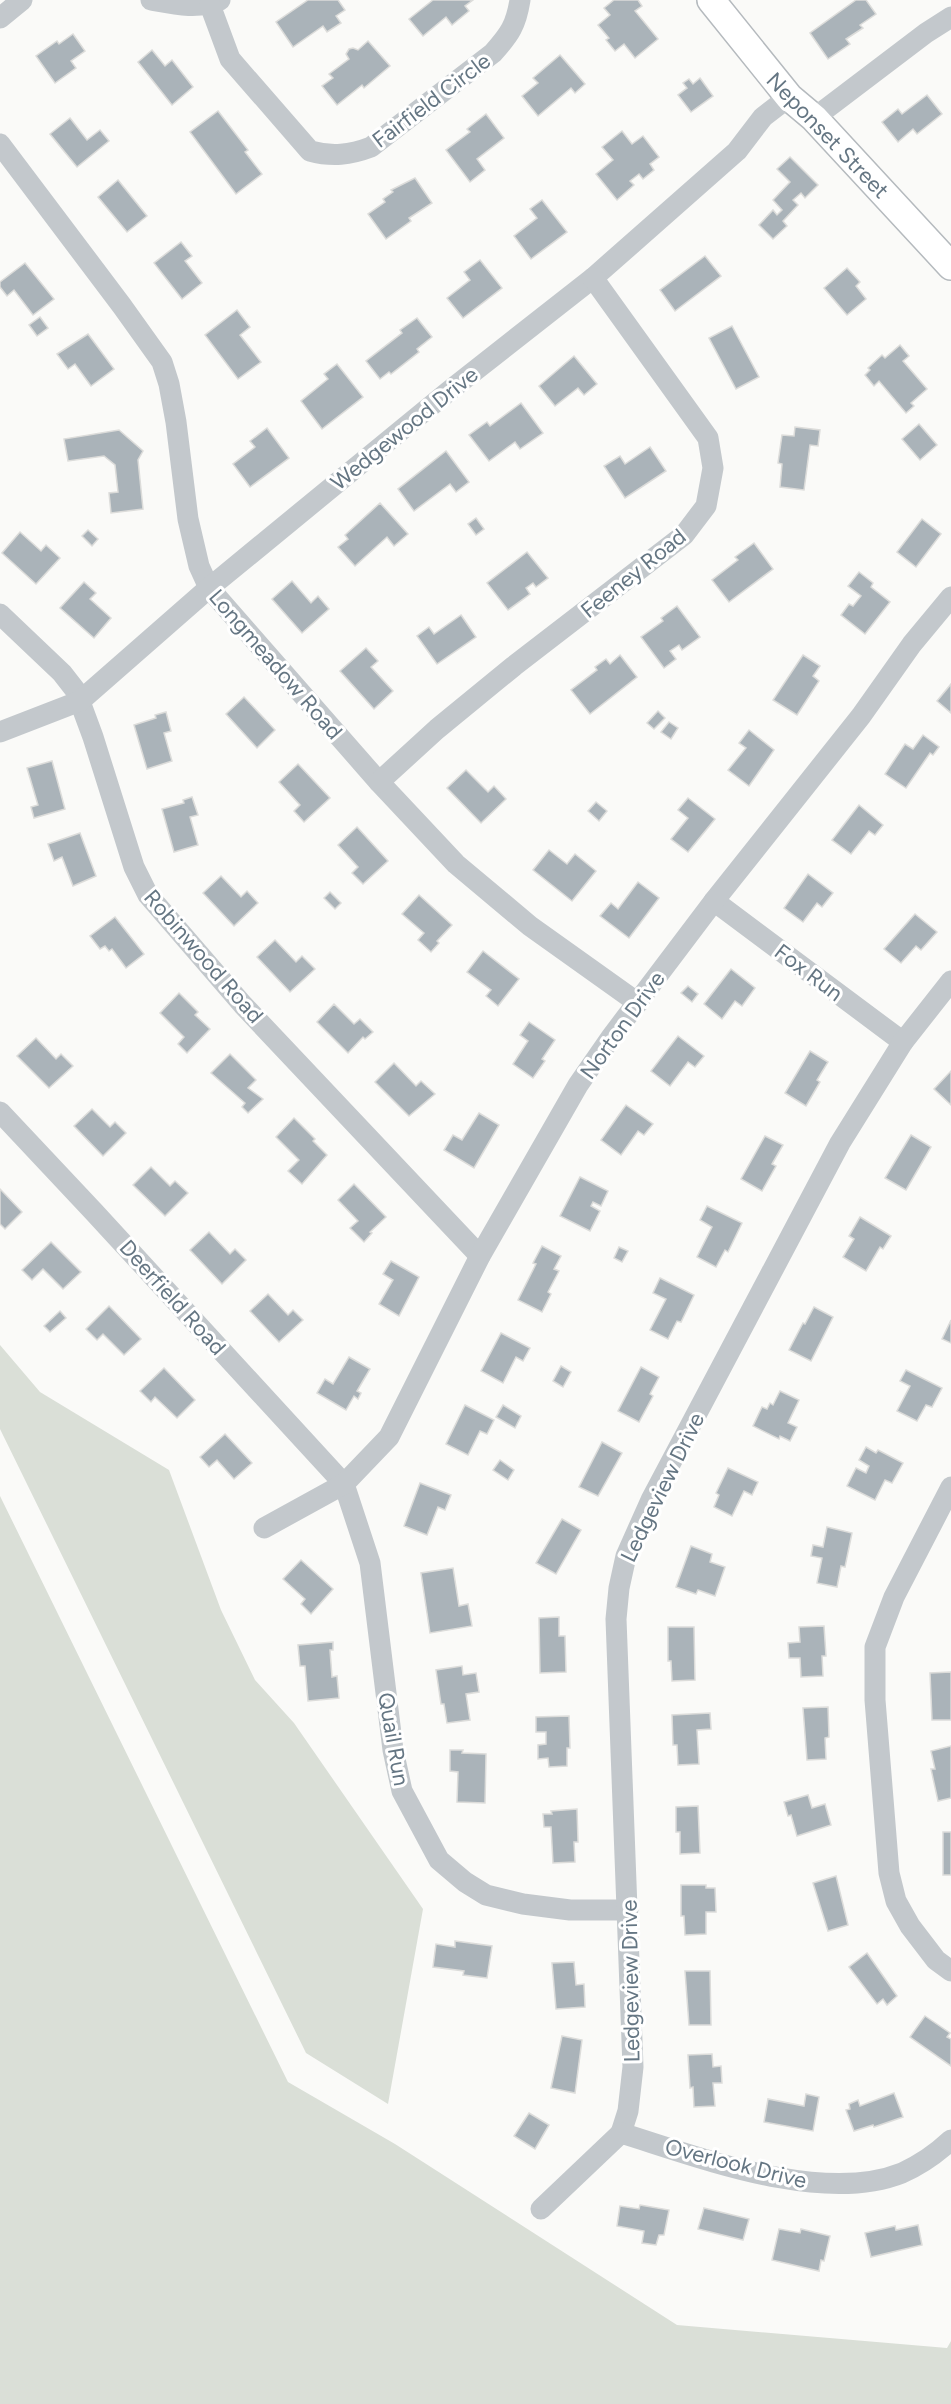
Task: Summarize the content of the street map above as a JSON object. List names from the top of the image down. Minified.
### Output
{"streets":{"main road":["Neponset Street"],"street":["Fairfield Circle","Wedgewood Drive","Feeney Road","Longmeadow Road","Robinwood Road","Fox Run","Norton Drive","Deerfield Road","Ledgeview Drive","Quail Run","Overlook Drive"]},"crossings":[["Neponset Street","Wedgewood Drive"],["Wedgewood Drive","Feeney Road"],["Wedgewood Drive","Longmeadow Road"],["Wedgewood Drive","Robinwood Road"],["Feeney Road","Longmeadow Road"],["Longmeadow Road","Norton Drive"],["Robinwood Road","Norton Drive"],["Fox Run","Norton Drive"],["Fox Run","Ledgeview Drive"],["Norton Drive","Deerfield Road"],["Norton Drive","Quail Run"],["Deerfield Road","Quail Run"],["Ledgeview Drive","Quail Run"],["Ledgeview Drive","Overlook Drive"]]}
